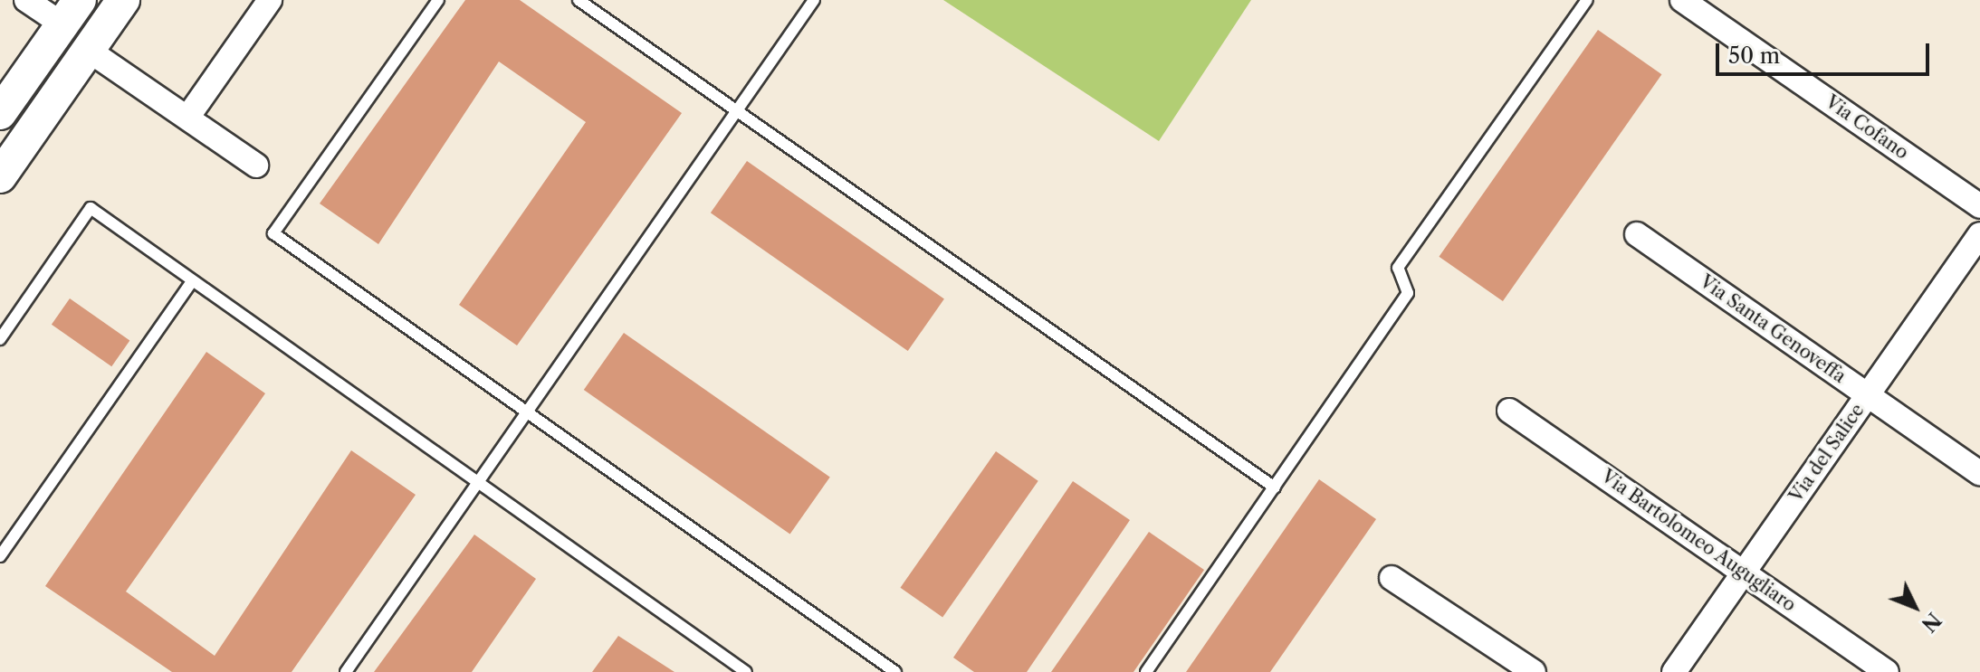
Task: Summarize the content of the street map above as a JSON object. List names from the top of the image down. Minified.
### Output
{"streets":{"street":["Via Cofano","Via Santa Genoveffa","Via del Salice","Via Bartolomeo Augugliaro"]},"crossings":[["Via Santa Genoveffa","Via del Salice"],["Via del Salice","Via Bartolomeo Augugliaro"]],"scale_bar":"50 m","north":"bottom right"}
